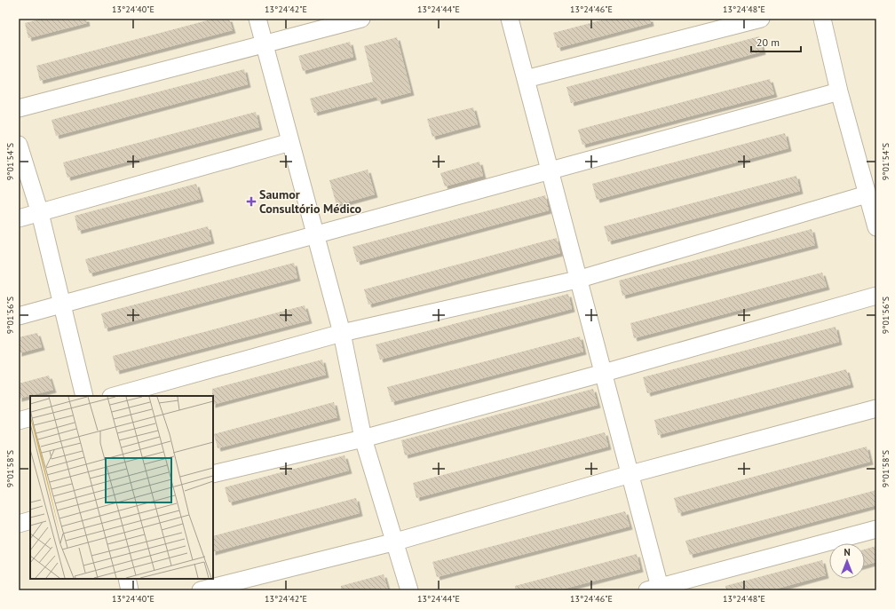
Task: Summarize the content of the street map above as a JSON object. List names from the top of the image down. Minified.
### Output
{"places":{"health":["Saumor Consultório Médico"]},"scale_bar":"20 m","north":"top","coordinates":["13°24'40\"E","13°24'42\"E","13°24'44\"E","13°24'46\"E","13°24'48\"E","9°01'54\"S","9°01'56\"S","9°01'58\"S"]}
